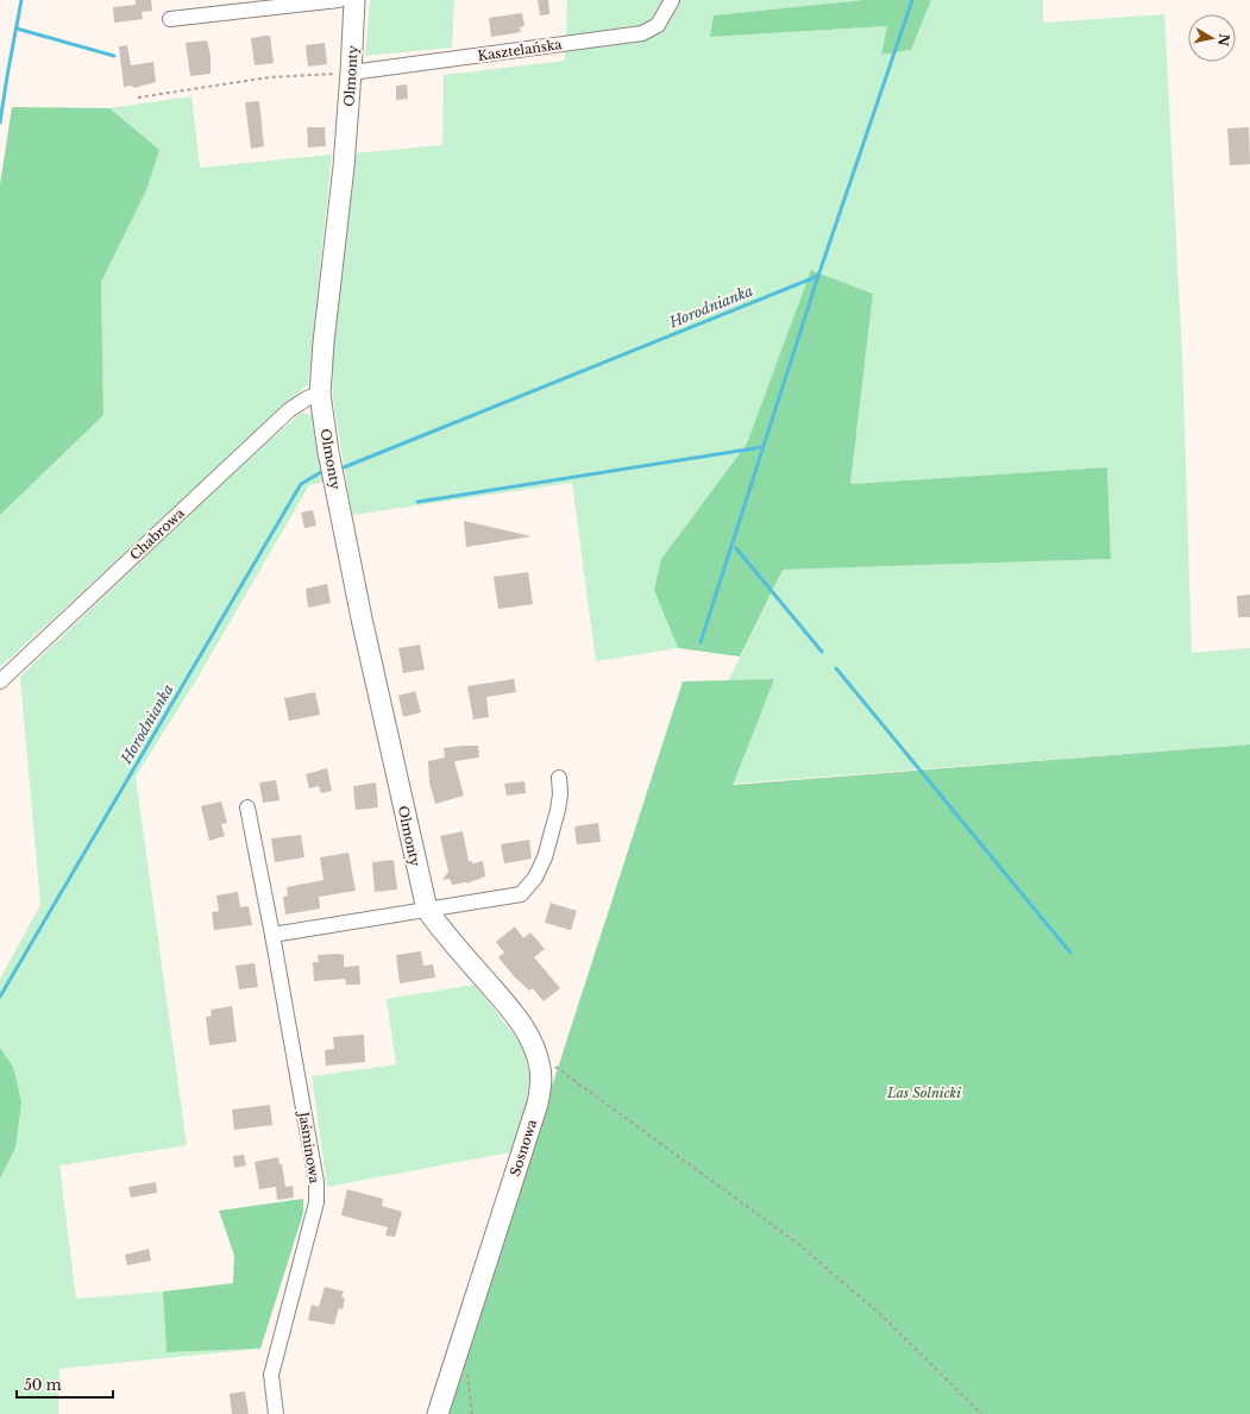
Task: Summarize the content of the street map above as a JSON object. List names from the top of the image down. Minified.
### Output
{"streets":{"street":["Kasztelańska","Olmonty","Chabrowa","Jaśminowa","Sosnowa"]},"crossings":[["Kasztelańska","Olmonty"],["Olmonty","Chabrowa"],["Olmonty","Sosnowa"]],"water":["Horodnianka"],"parks":["Las Solnicki"],"scale_bar":"50 m","north":"right"}
